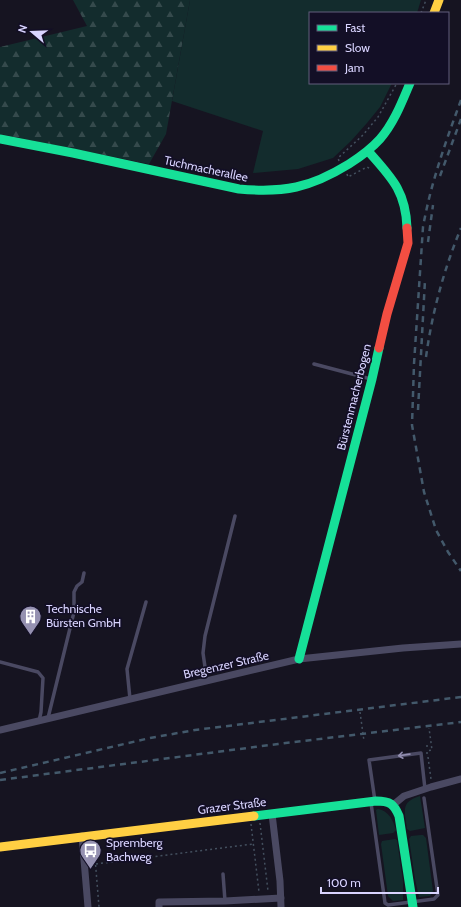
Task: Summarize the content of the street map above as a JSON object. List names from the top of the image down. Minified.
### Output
{"streets":{"street":["Tuchmacherallee","Bürstenmacherbogen","Bregenzer Straße","Grazer Straße"]},"crossings":[["Tuchmacherallee","Bürstenmacherbogen"],["Bürstenmacherbogen","Bregenzer Straße"]],"places":{"building":["Technische Bürsten GmbH"],"bus stop":["Spremberg Bachweg"]},"legend":["Fast","Slow","Jam"],"scale_bar":"100 m","north":"left"}
